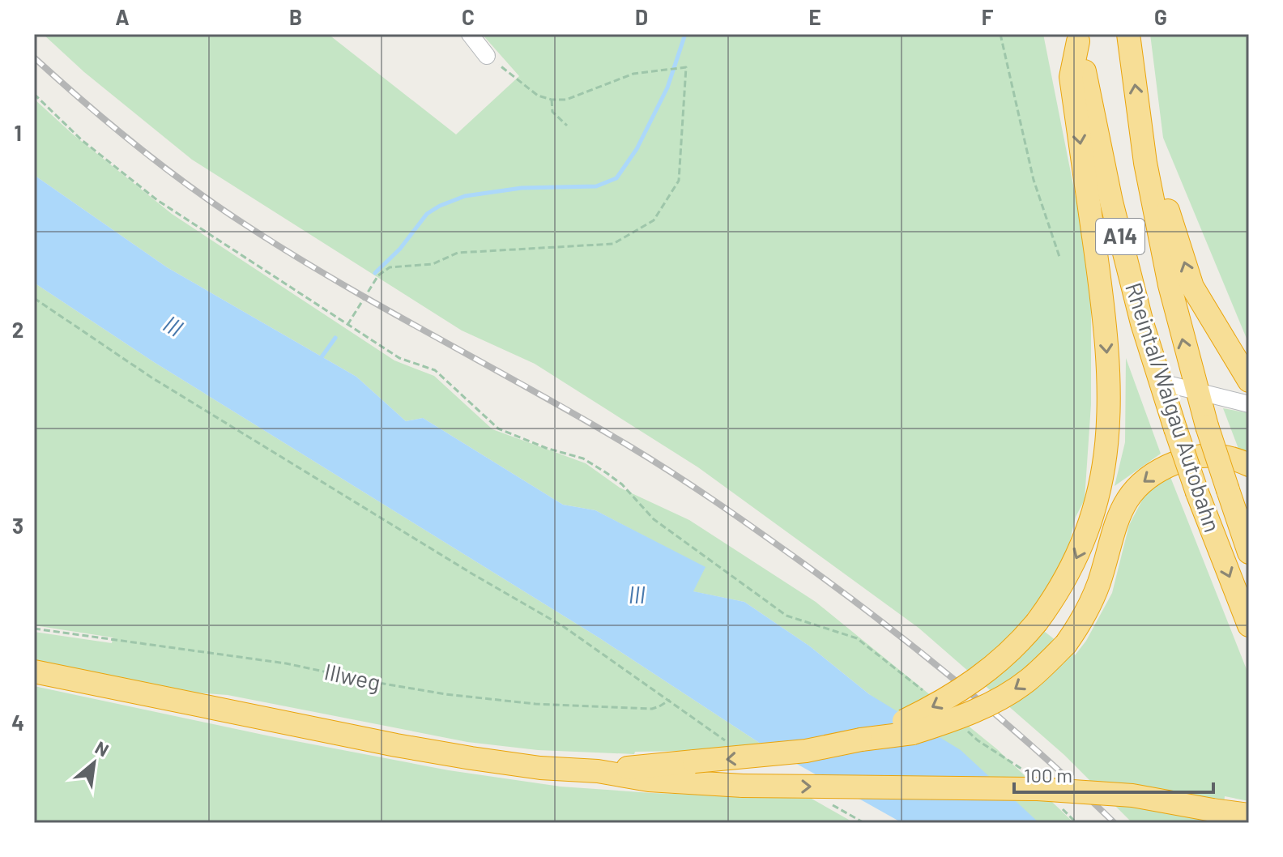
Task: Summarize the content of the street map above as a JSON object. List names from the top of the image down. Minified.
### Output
{"streets":{"highway":["A14","Rheintal/Walgau Autobahn"],"path":["Illweg"]},"water":["Ill"],"scale_bar":"100 m","north":"top right","grid":{"columns":["A","B","C","D","E","F","G"],"rows":["1","2","3","4"]}}
